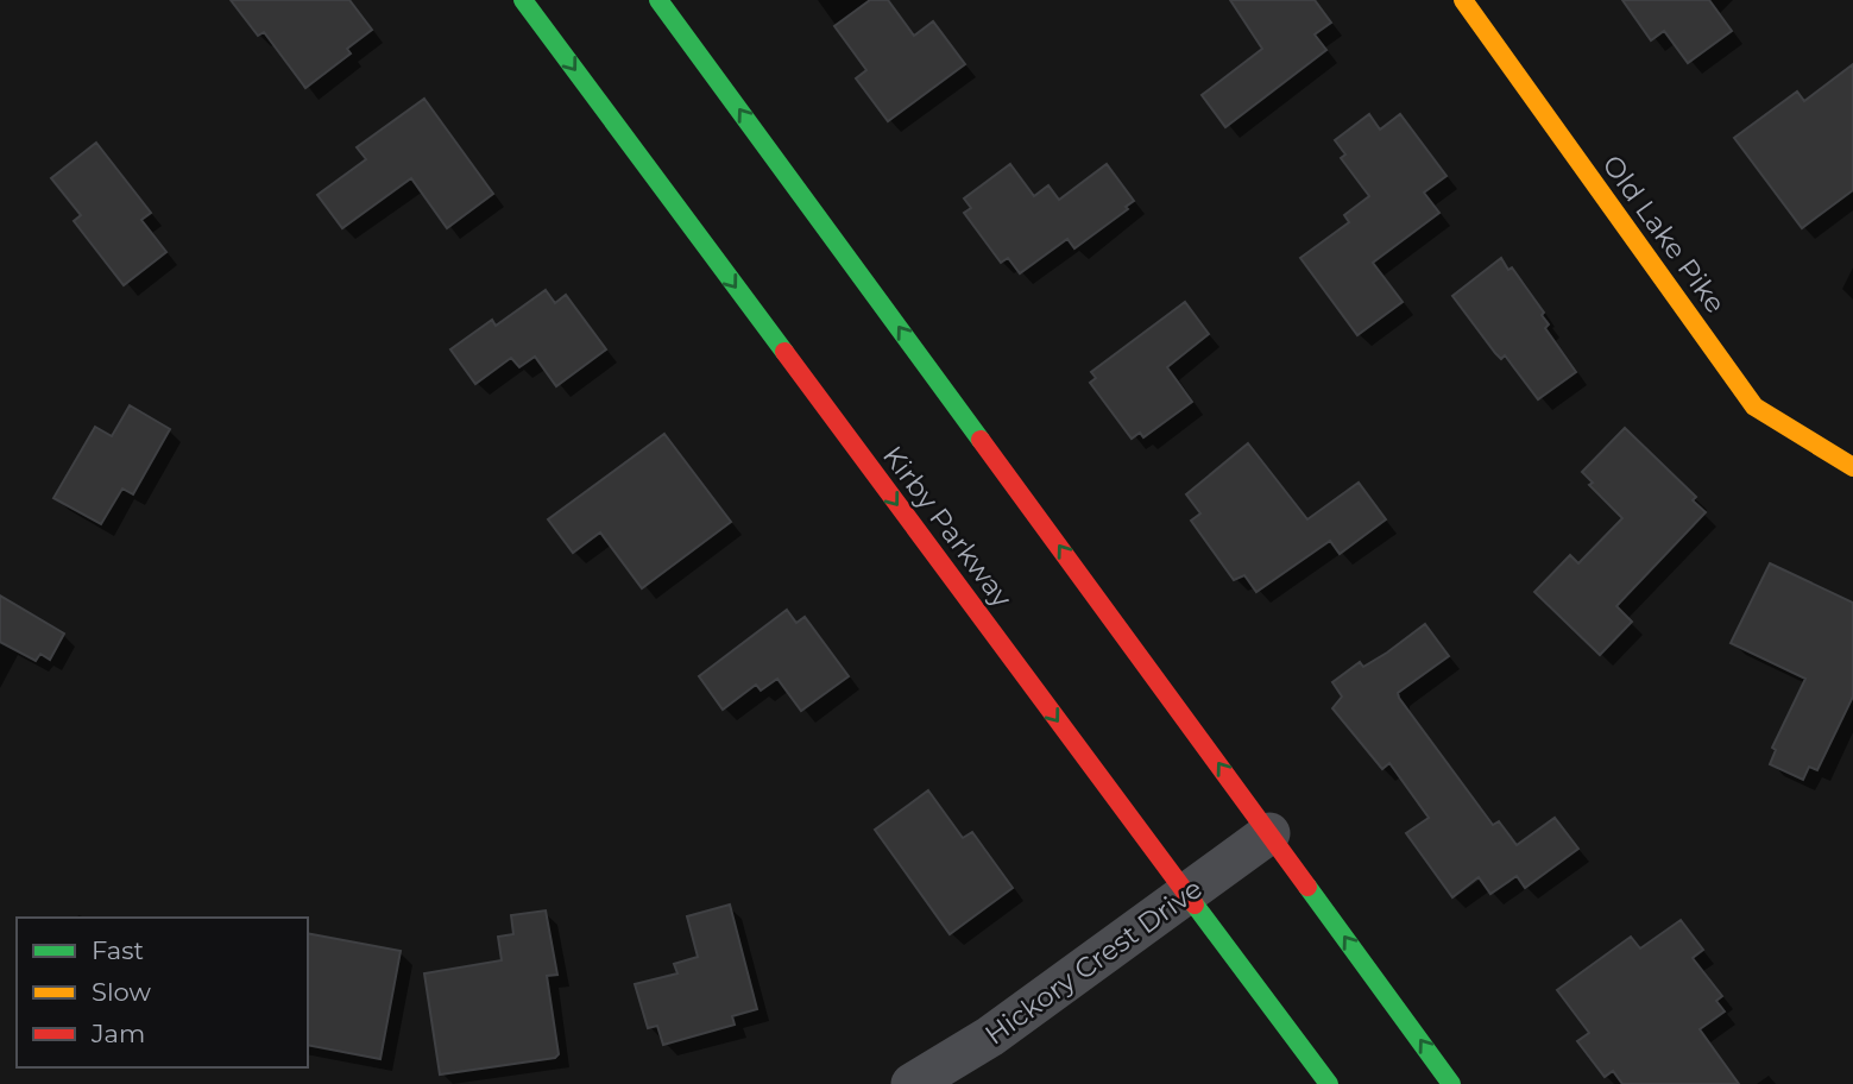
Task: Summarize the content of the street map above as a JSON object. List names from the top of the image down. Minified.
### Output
{"streets":{"main road":["Old Lake Pike","Kirby Parkway"],"street":["Hickory Crest Drive"]},"crossings":[["Kirby Parkway","Hickory Crest Drive"]],"legend":["Fast","Slow","Jam"]}
